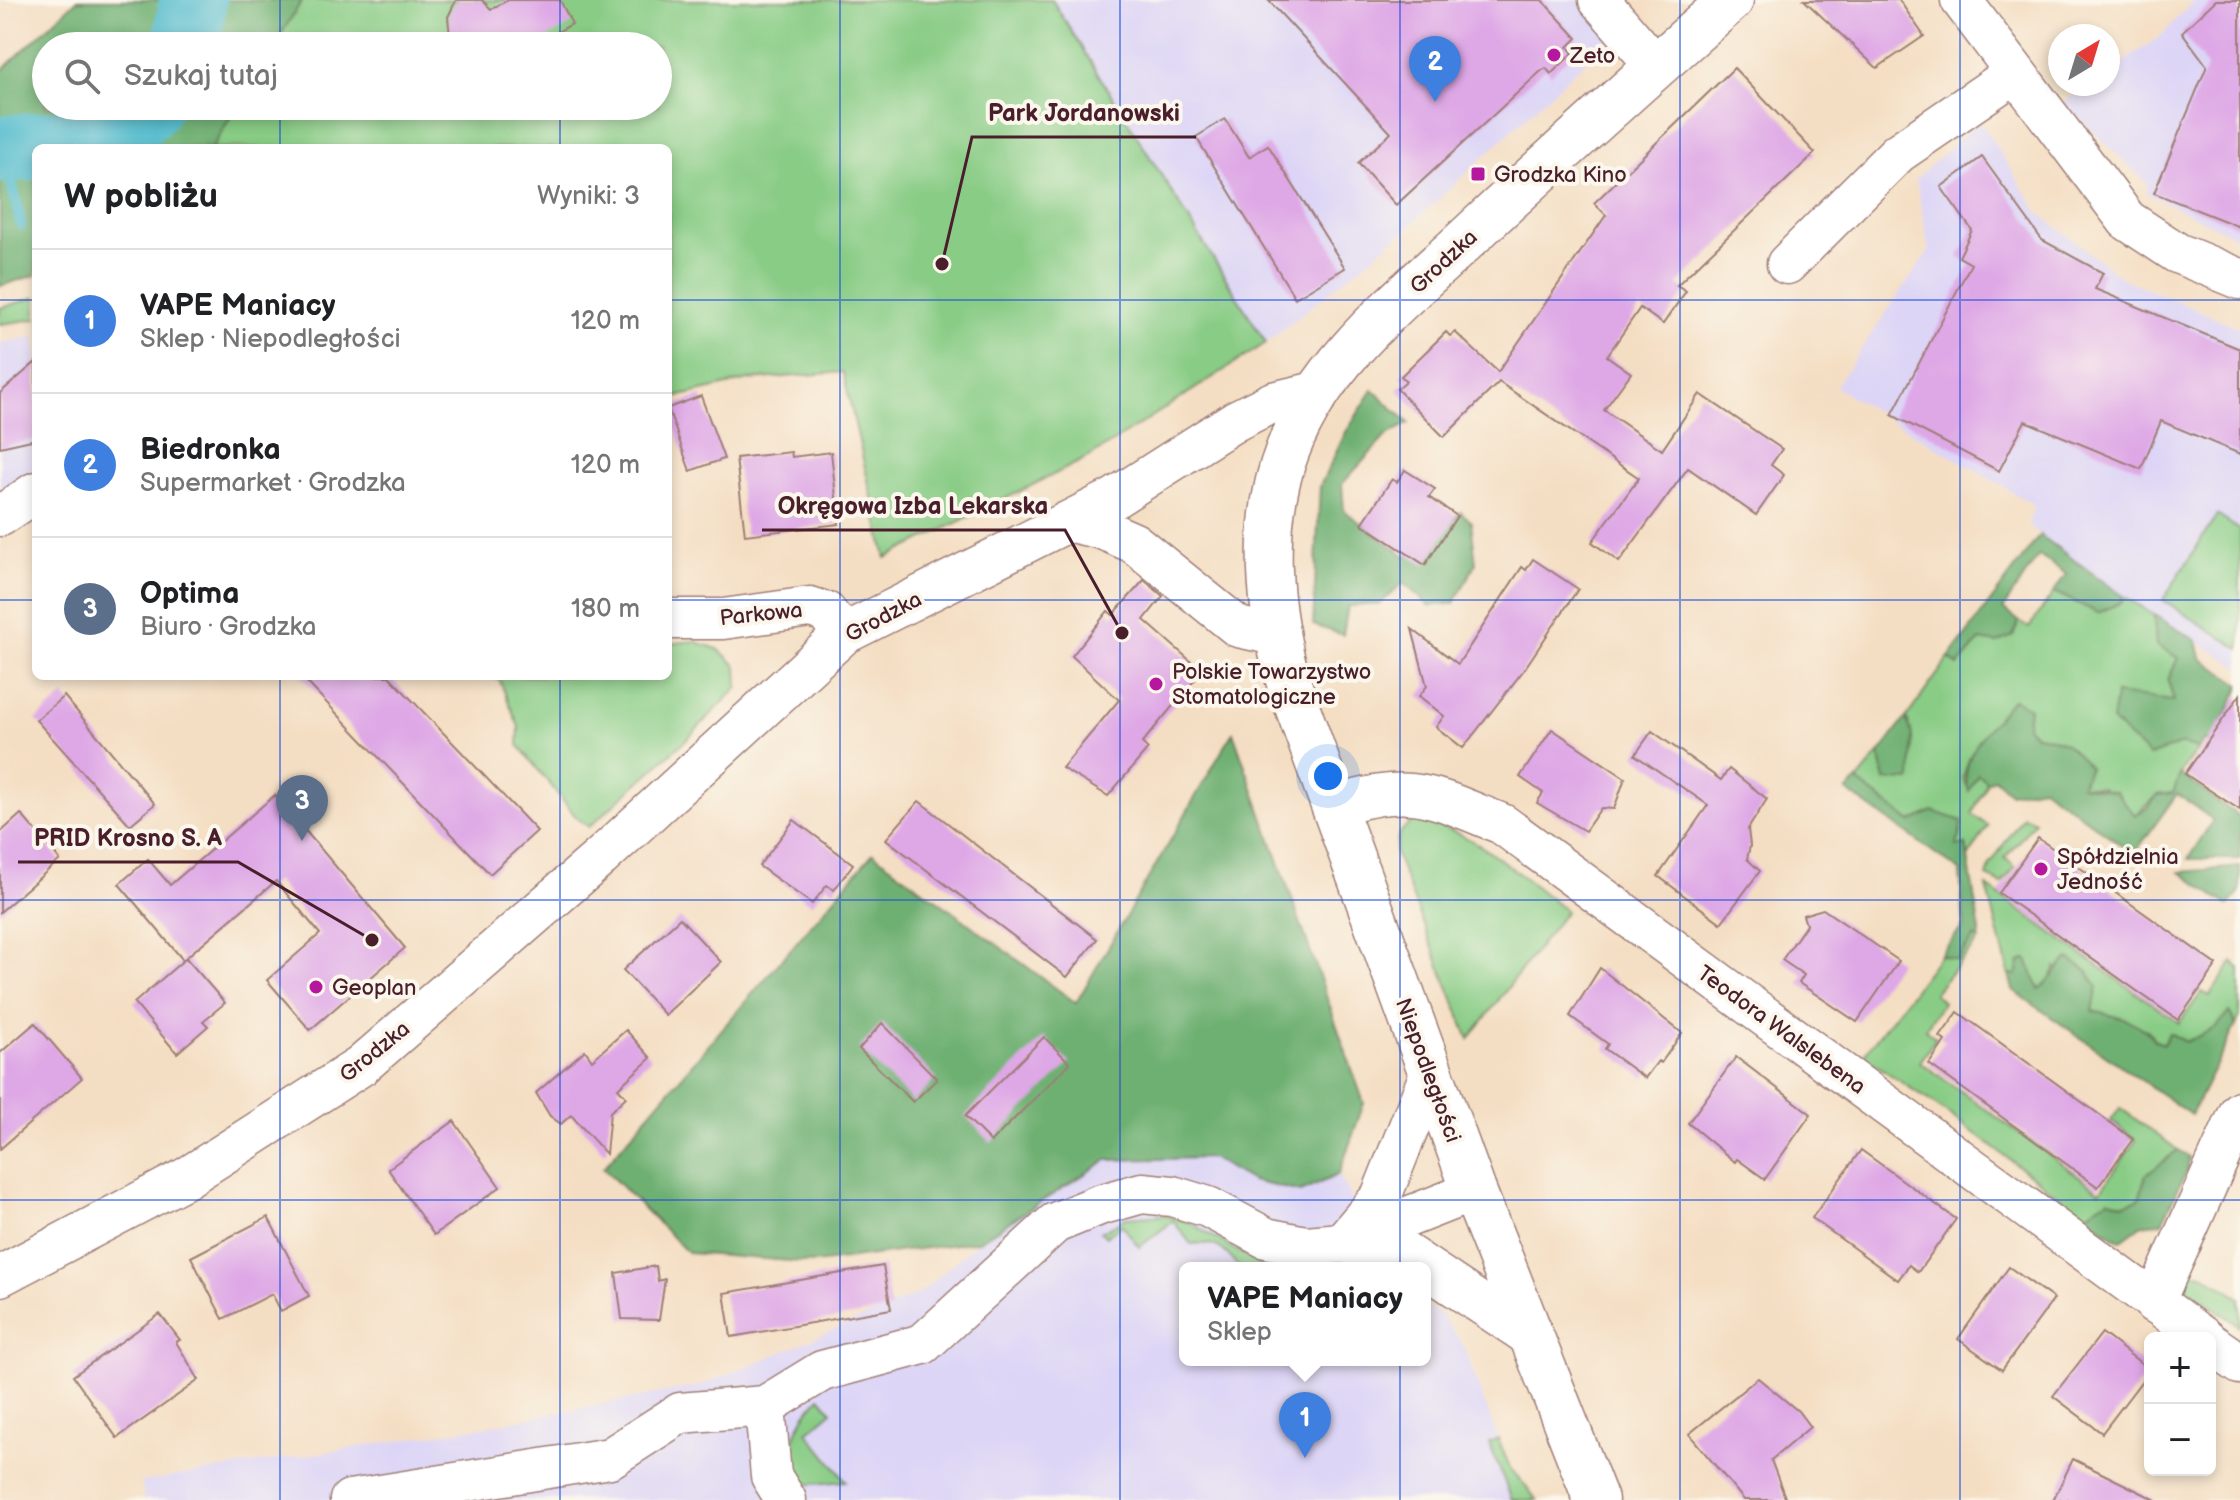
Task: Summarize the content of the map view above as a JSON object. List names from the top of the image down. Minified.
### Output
{"streets":{"main road":["Grodzka","Niepodległości"],"street":["Parkowa","Teodora Walslebena"]},"crossings":[["Grodzka","Parkowa"],["Grodzka","Niepodległości"],["Teodora Walslebena","Niepodległości"]],"places":{"other":["Zeto","Park Jordanowski","Okręgowa Izba Lekarska","Polskie Towarzystwo Stomatologiczne","Spółdzielnia Jedność","PRID Krosno S. A","Geoplan"],"transit":["Grodzka Kino"]},"north":"top right","page":{"search":"Szukaj tutaj","pins":["2","3","1"],"heading":["W pobliżu","Wyniki: 3"],"list":[{"mark":"1","name":"VAPE Maniacy","note":"Sklep · Niepodległości","value":"120 m"},{"mark":"2","name":"Biedronka","note":"Supermarket · Grodzka","value":"120 m"},{"mark":"3","name":"Optima","note":"Biuro · Grodzka","value":"180 m"}],"popup":["VAPE Maniacy","Sklep"],"map_buttons":["+","−"]}}
